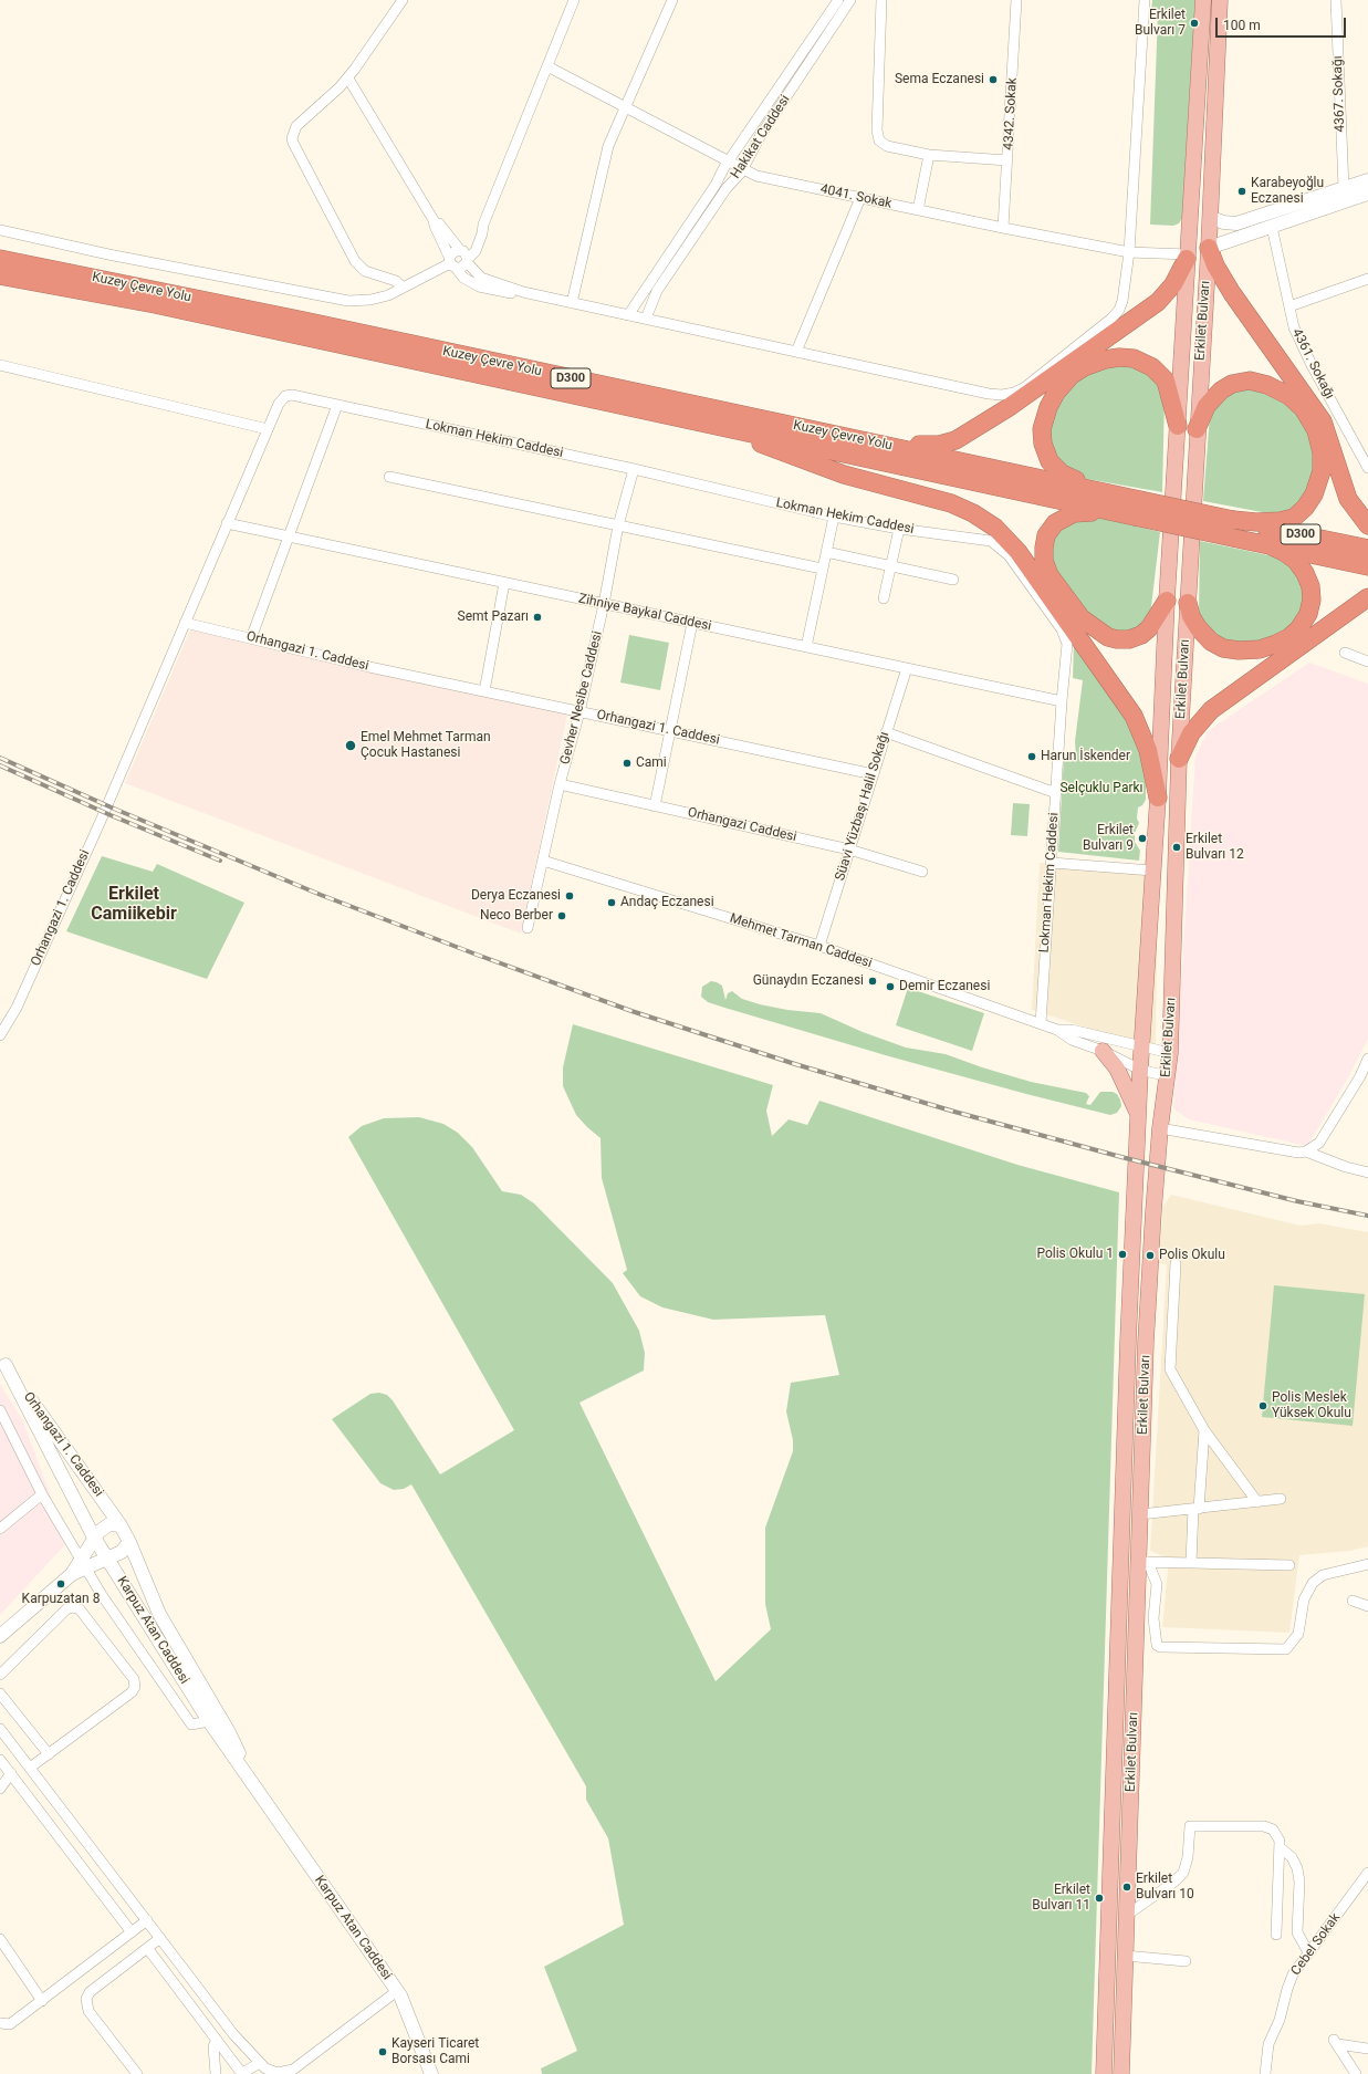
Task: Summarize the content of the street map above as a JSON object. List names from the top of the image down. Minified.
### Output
{"streets":{"highway":["Kuzey Çevre Yolu","D300"],"main road":["Erkilet Bulvarı"],"street":["4367. Sokağı","4342. Sokak","Hakikat Caddesi","4041. Sokak","4361. Sokağı","Lokman Hekim Caddesi","Zihniye Baykal Caddesi","Orhangazi 1. Caddesi","Gevher Nesibe Caddesi","Süavi Yüzbaşı Halil Sokağı","Orhangazi Caddesi","Mehmet Tarman Caddesi","Karpuz Atan Caddesi","Cebel Sokak"]},"crossings":[["4342. Sokak","4041. Sokak"],["Hakikat Caddesi","4041. Sokak"],["4041. Sokak","Erkilet Bulvarı"],["Kuzey Çevre Yolu","D300"],["Erkilet Bulvarı","Mehmet Tarman Caddesi"],["Lokman Hekim Caddesi","Zihniye Baykal Caddesi"],["Lokman Hekim Caddesi","Orhangazi 1. Caddesi"],["Lokman Hekim Caddesi","Gevher Nesibe Caddesi"],["Lokman Hekim Caddesi","Mehmet Tarman Caddesi"],["Zihniye Baykal Caddesi","Gevher Nesibe Caddesi"],["Zihniye Baykal Caddesi","Süavi Yüzbaşı Halil Sokağı"],["Orhangazi 1. Caddesi","Gevher Nesibe Caddesi"],["Orhangazi 1. Caddesi","Süavi Yüzbaşı Halil Sokağı"],["Orhangazi 1. Caddesi","Karpuz Atan Caddesi"],["Gevher Nesibe Caddesi","Orhangazi Caddesi"],["Gevher Nesibe Caddesi","Mehmet Tarman Caddesi"],["Süavi Yüzbaşı Halil Sokağı","Orhangazi Caddesi"],["Süavi Yüzbaşı Halil Sokağı","Mehmet Tarman Caddesi"]],"districts":["Erkilet Camiikebir"],"parks":["Selçuklu Parkı"],"places":["Erkilet Bulvarı 7","Sema Eczanesi","Karabeyoğlu Eczanesi","Semt Pazarı","Emel Mehmet Tarman Çocuk Hastanesi","Harun İskender","Cami","Erkilet Bulvarı 9","Erkilet Bulvarı 12","Derya Eczanesi","Andaç Eczanesi","Neco Berber","Günaydın Eczanesi","Demir Eczanesi","Polis Okulu 1","Polis Okulu","Polis Meslek Yüksek Okulu","Karpuzatan 8","Erkilet Bulvarı 10","Erkilet Bulvarı 11","Kayseri Ticaret Borsası Cami"],"scale_bar":"100 m"}
